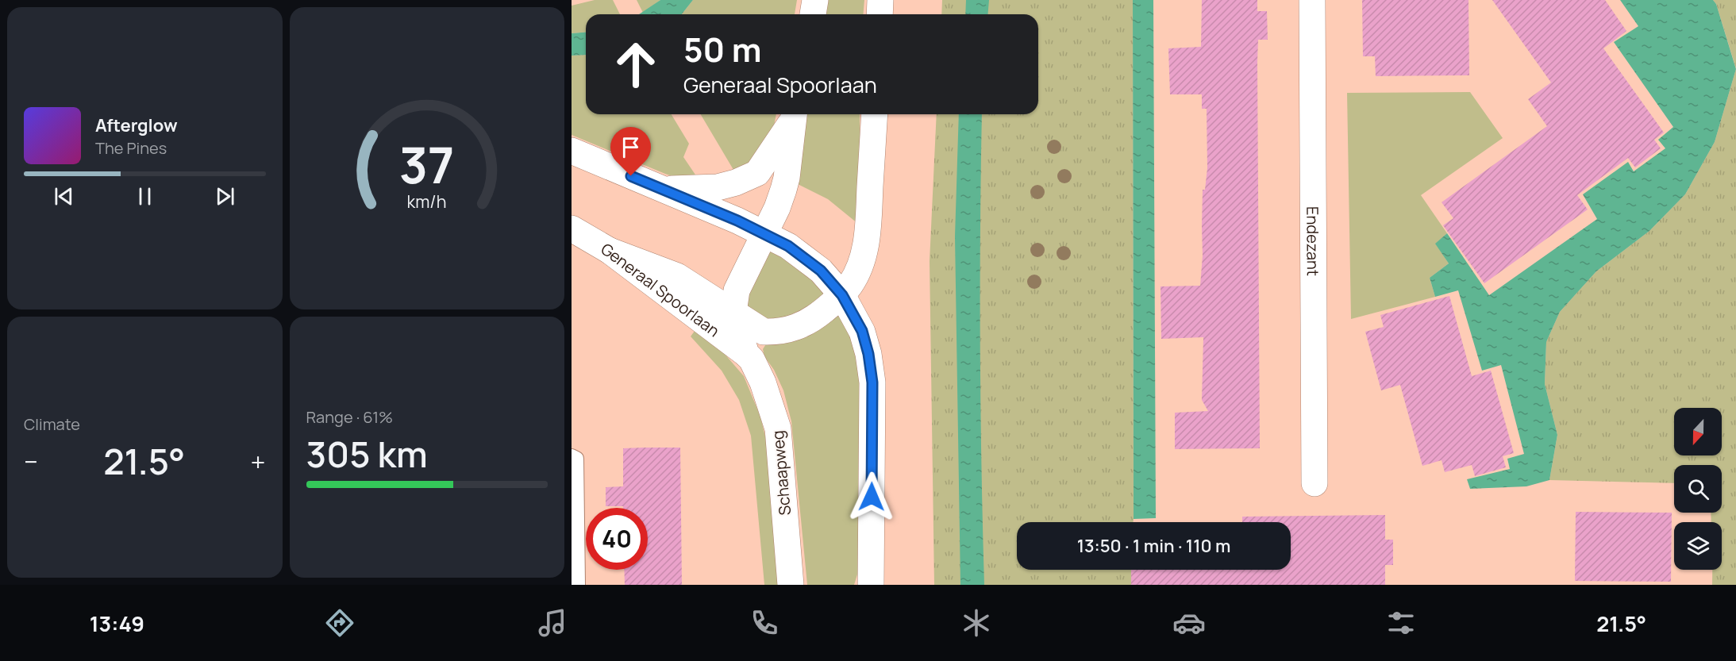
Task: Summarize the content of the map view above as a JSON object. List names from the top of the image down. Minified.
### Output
{"streets":{"street":["Endezant","Generaal Spoorlaan","Schaapweg"]},"crossings":[["Generaal Spoorlaan","Schaapweg"]],"north":"bottom","page":{"turn":["50 m","Generaal Spoorlaan"],"song":["Afterglow","The Pines"],"tile":["Climate",["Range · 61%","305 km"]],"heat":["−","21.5°","+"],"limit":"40","trip":"13:50 · 1 min · 110 m","tabs":["13:49","21.5°"],"gauge":["37","km/h"]}}
